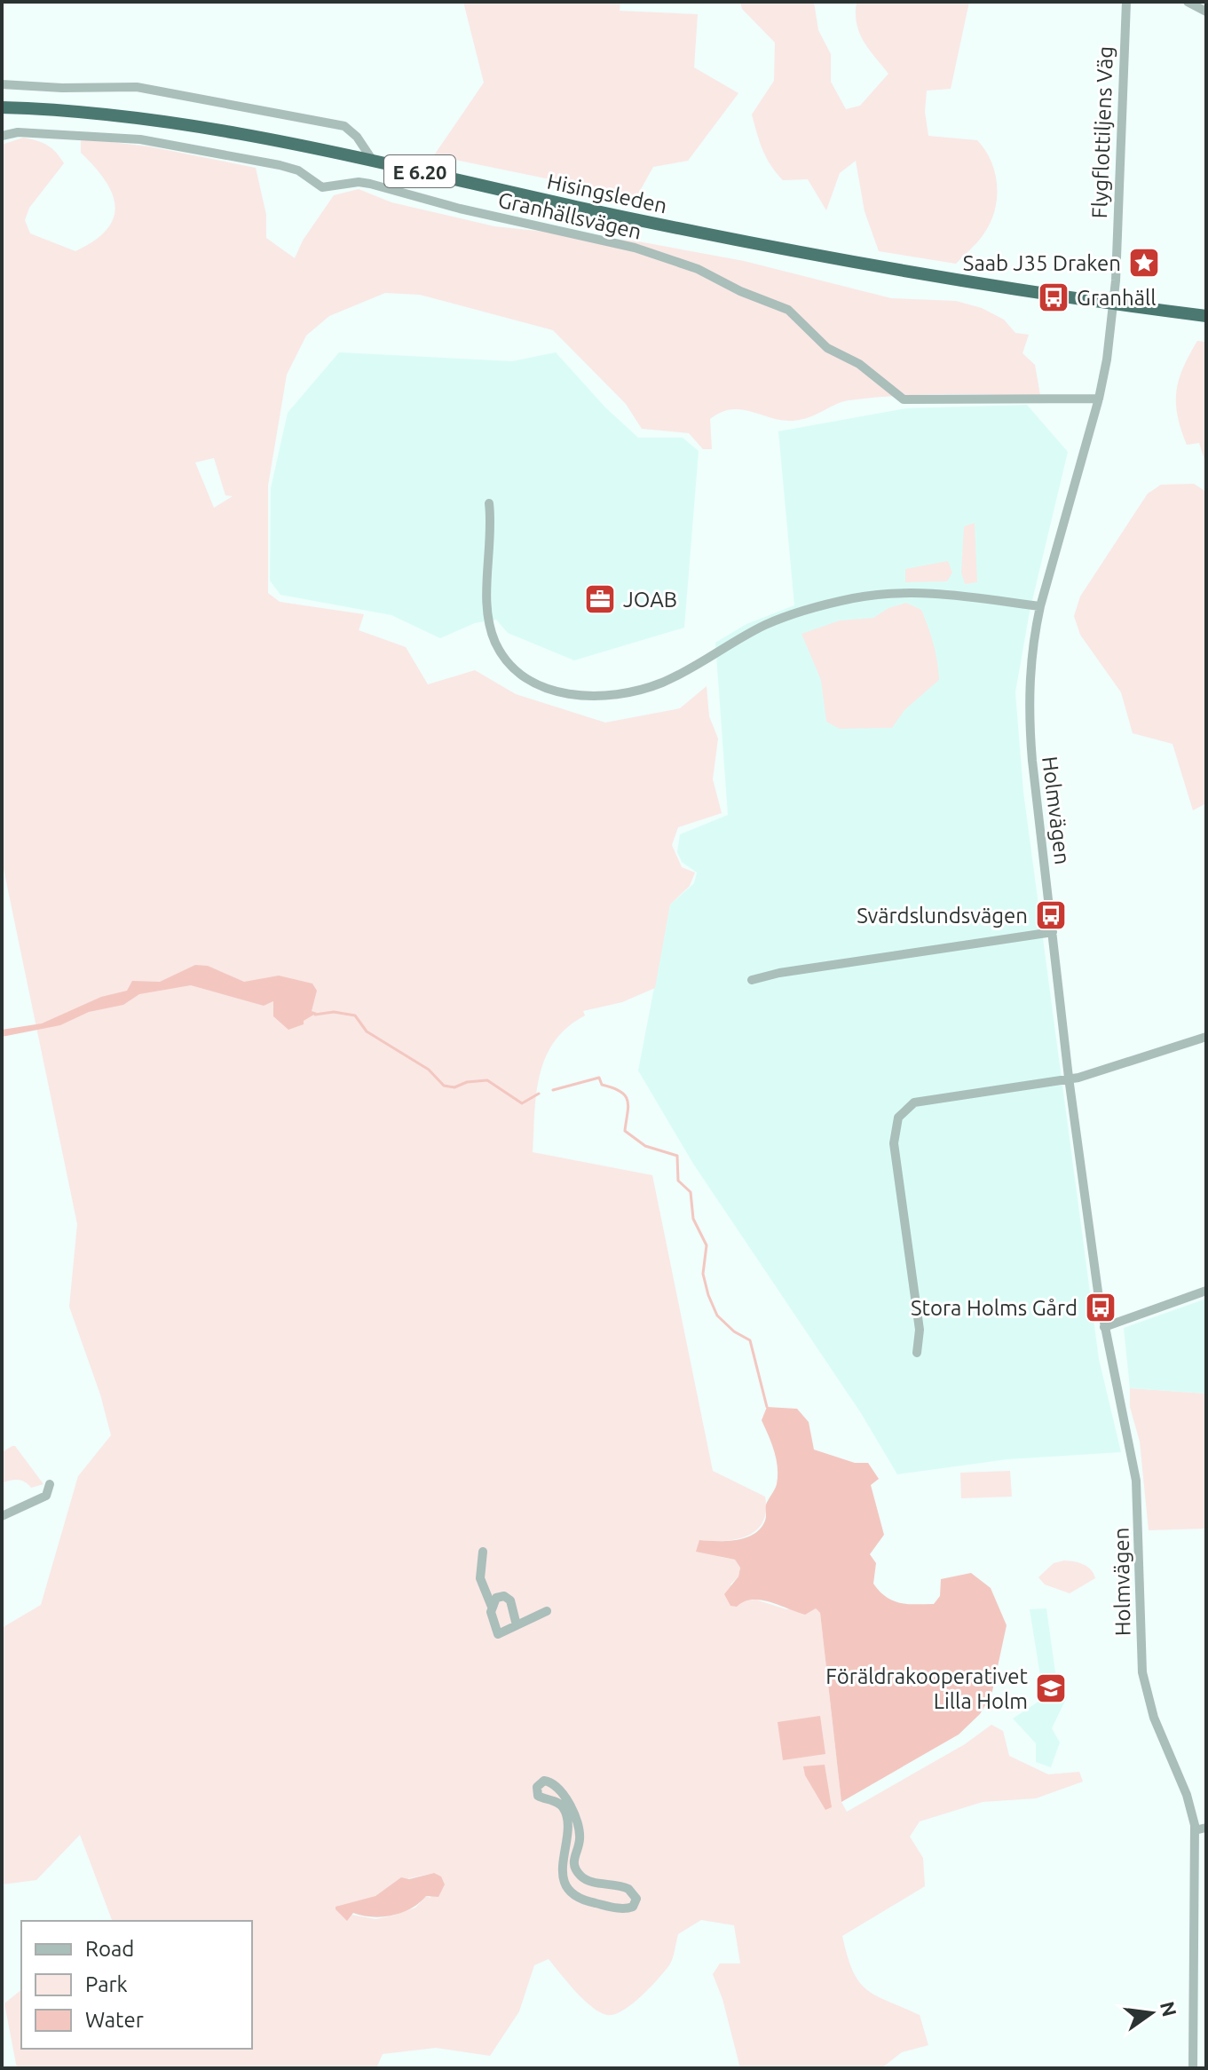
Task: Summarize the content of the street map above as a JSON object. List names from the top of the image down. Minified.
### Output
{"streets":{"highway":["E 6.20","Hisingsleden"],"street":["Flygflottiljens Väg","Granhällsvägen","Holmvägen"]},"crossings":[["Flygflottiljens Väg","Hisingsleden"],["Flygflottiljens Väg","Holmvägen"],["Hisingsleden","Holmvägen"],["Granhällsvägen","Holmvägen"]],"places":{"place":["Saab J35 Draken"],"bus stop":["Granhäll","Svärdslundsvägen","Stora Holms Gård"],"office":["JOAB"],"school or university":["Föräldrakooperativet Lilla Holm"]},"legend":["Road","Park","Water"],"north":"right"}
